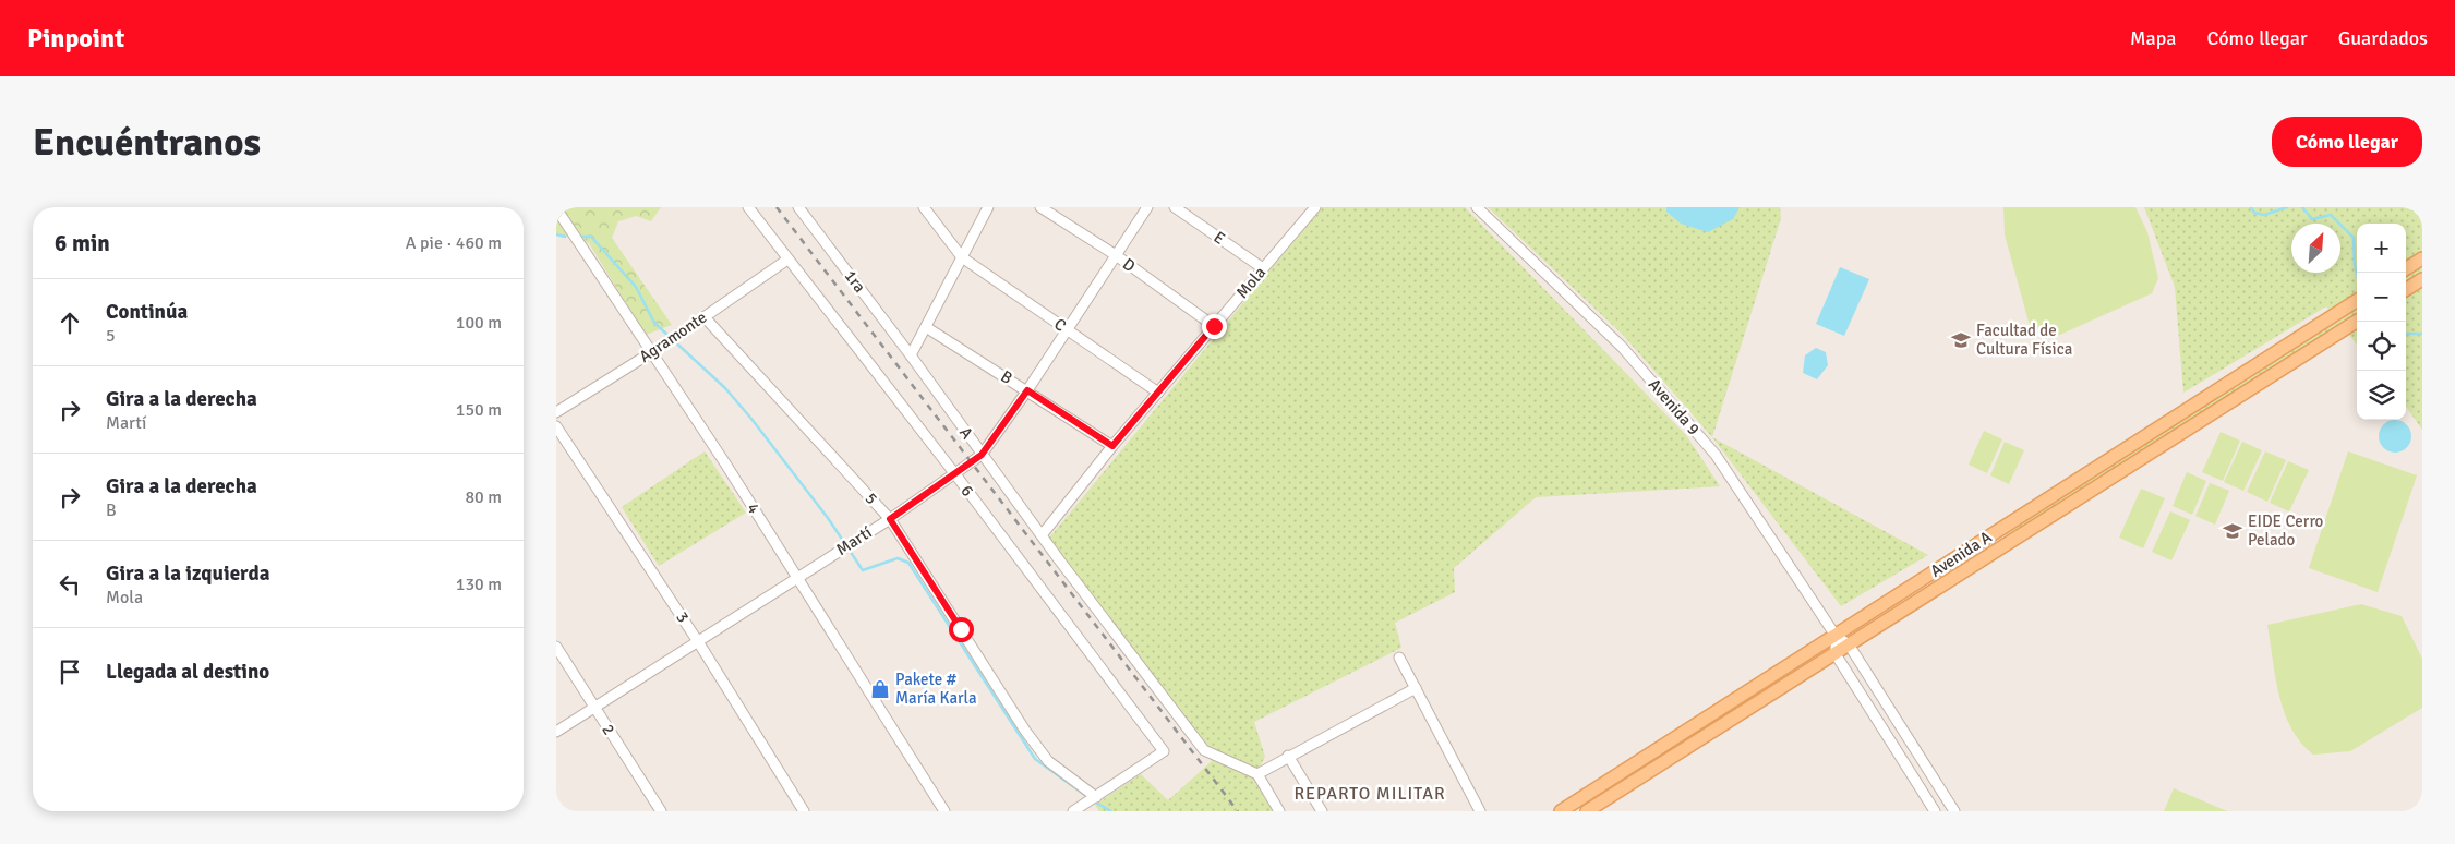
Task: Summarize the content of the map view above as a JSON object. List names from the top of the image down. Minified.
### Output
{"streets":{"main road":["Avenida A"],"street":["E","D","1ra","Mola","C","Agramonte","B","Avenida 9","A","6","5","4","Martí","3","2"]},"crossings":[["E","Mola"],["D","Mola"],["D","Martí"],["1ra","A"],["Mola","C"],["Mola","B"],["Mola","A"],["C","Martí"],["Agramonte","6"],["Agramonte","5"],["Agramonte","4"],["B","Martí"],["Avenida 9","Avenida A"],["A","Martí"],["6","5"],["6","Martí"],["5","Martí"],["4","Martí"],["Martí","3"],["Martí","2"]],"districts":["REPARTO MILITAR"],"places":{"school or university":["Facultad de Cultura Física","EIDE Cerro Pelado"],"shop":["Pakete # María Karla"]},"north":"top right","page":{"header":"Pinpoint","nav":["Mapa","Cómo llegar","Guardados"],"buttons":"Cómo llegar","title":"Encuéntranos","heading":["6 min","A pie · 460 m"],"map_buttons":["+","−"],"list":[["Continúa","5","100 m"],["Gira a la derecha","Martí","150 m"],["Gira a la derecha","B","80 m"],["Gira a la izquierda","Mola","130 m"],"Llegada al destino"]}}
